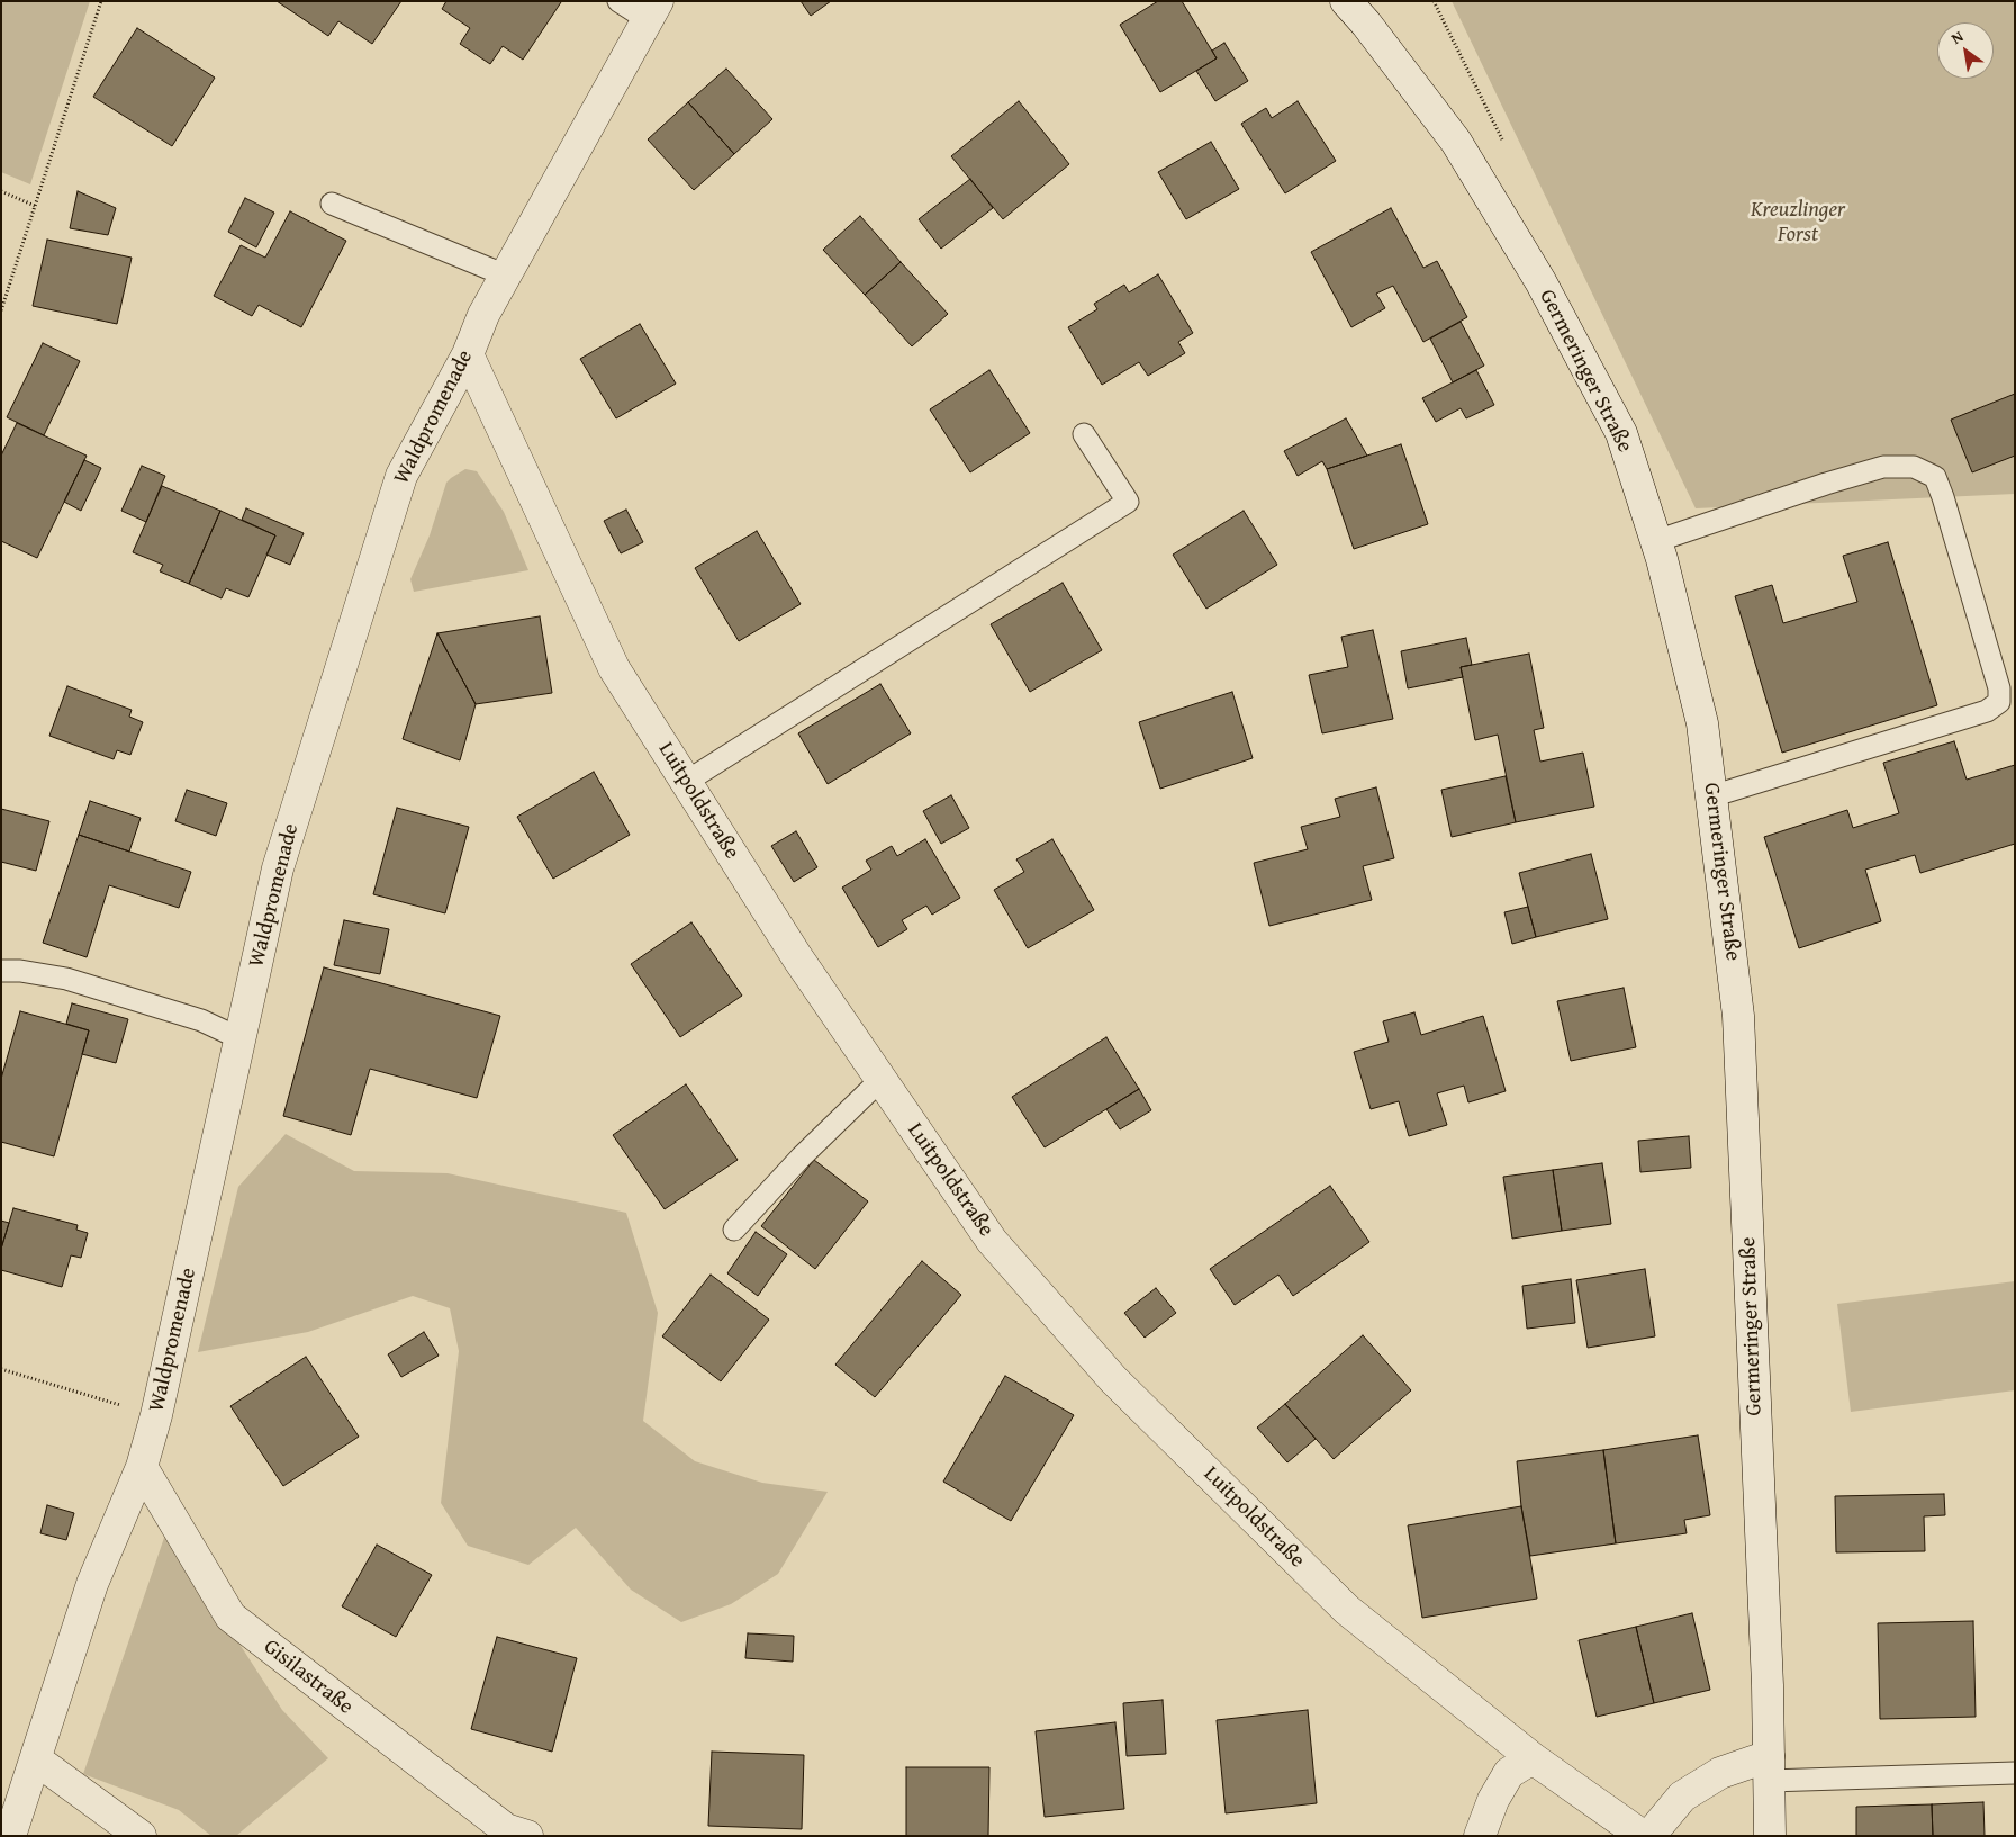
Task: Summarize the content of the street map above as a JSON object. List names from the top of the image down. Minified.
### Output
{"streets":{"street":["Germeringer Straße","Waldpromenade","Luitpoldstraße","Gisilastraße"]},"crossings":[["Waldpromenade","Luitpoldstraße"],["Waldpromenade","Gisilastraße"]],"parks":["Kreuzlinger Forst"],"north":"top left"}
